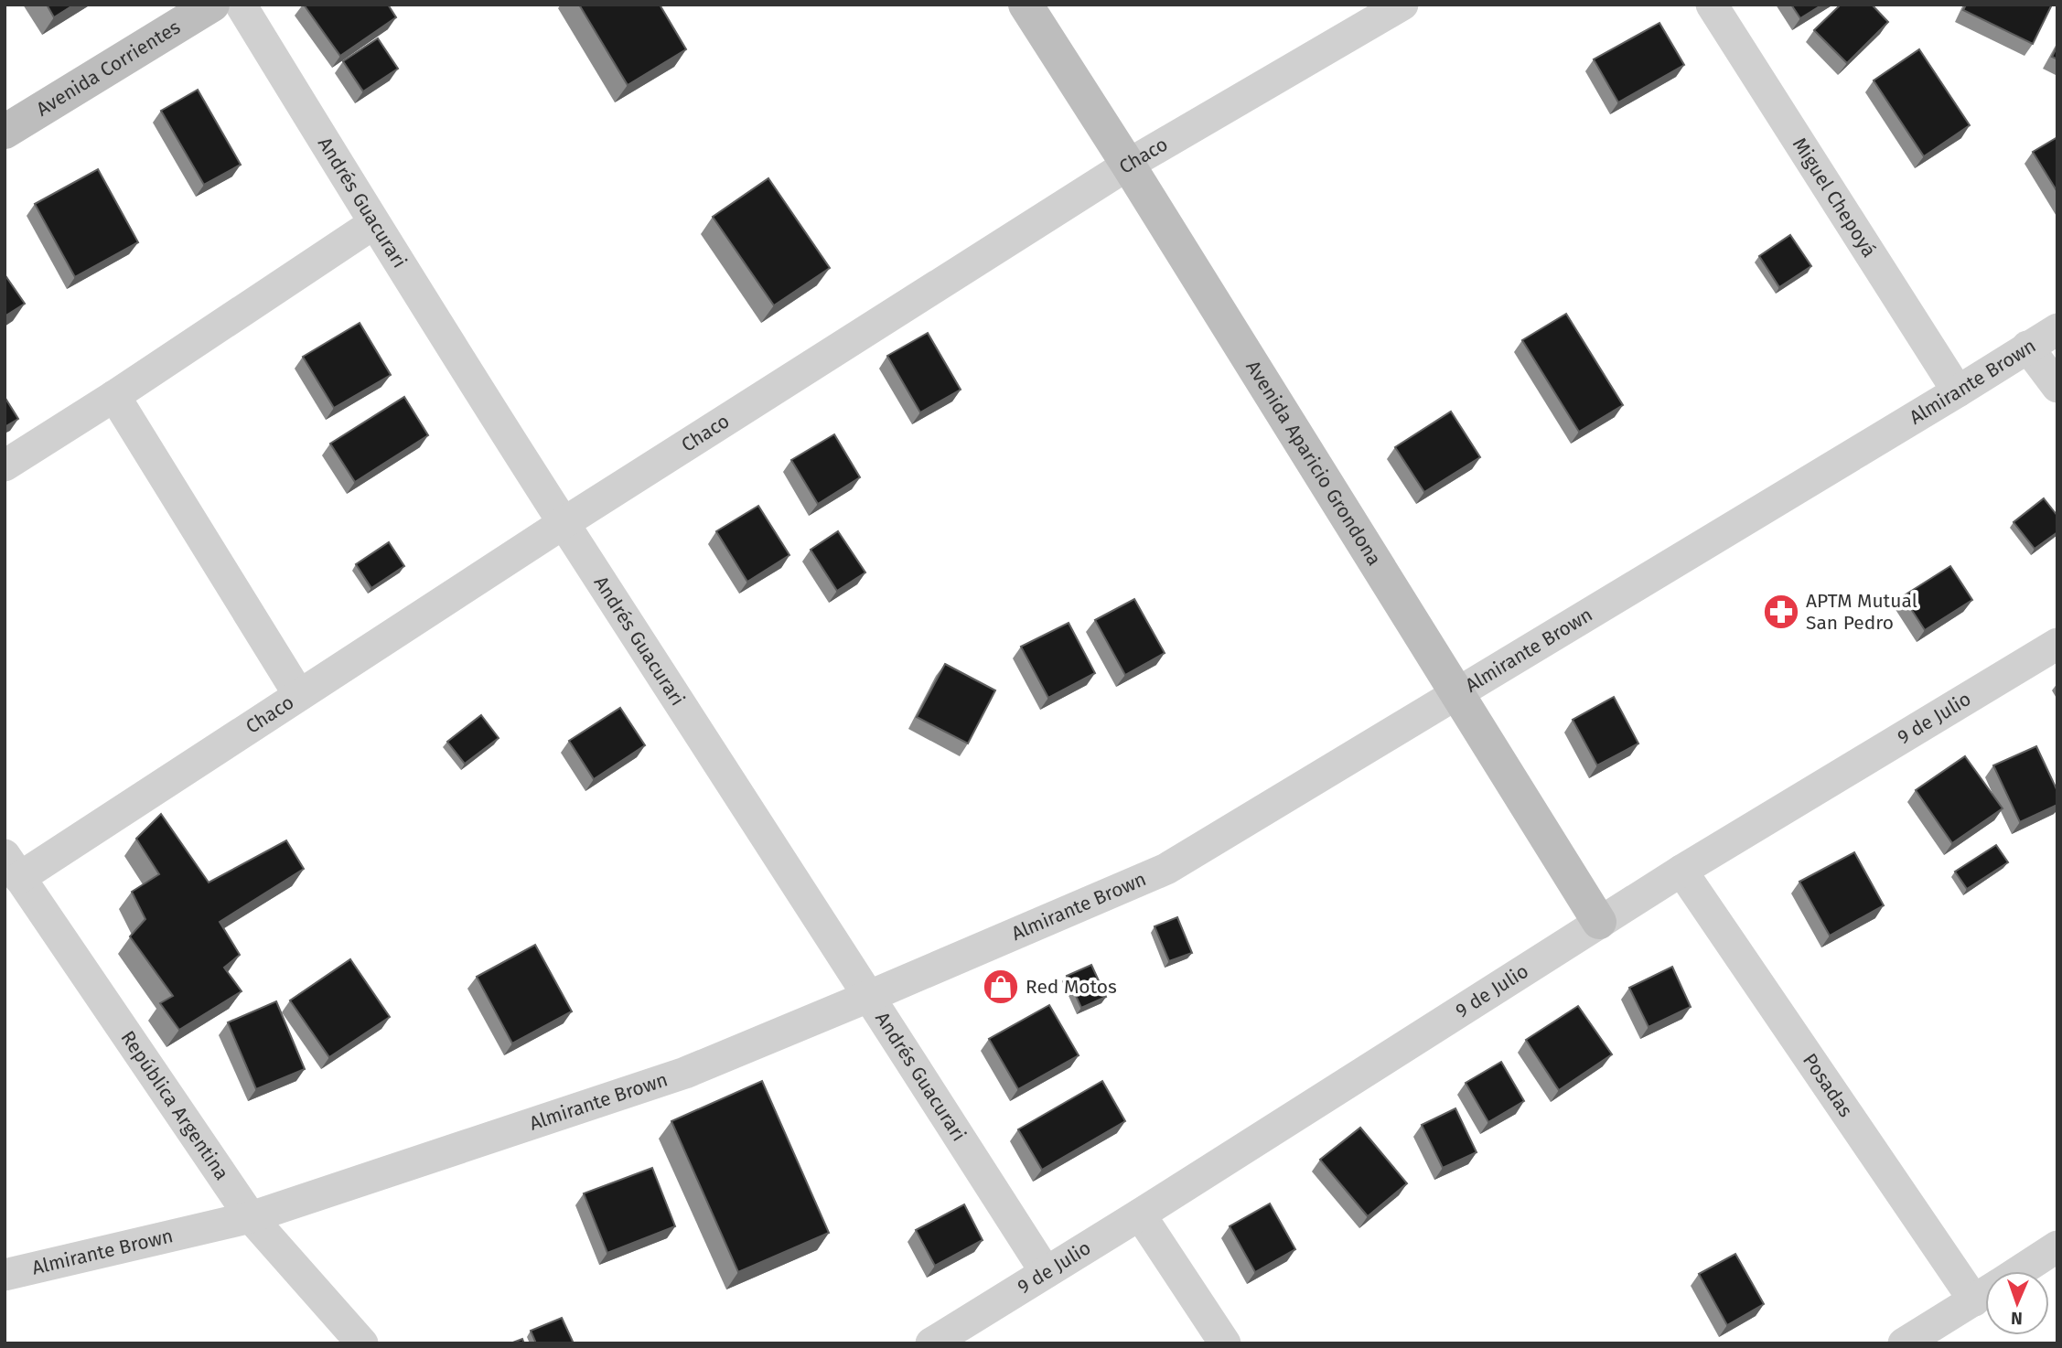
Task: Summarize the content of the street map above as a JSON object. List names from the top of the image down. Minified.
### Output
{"streets":{"main road":["Avenida Corrientes","Avenida Aparicio Grondona"],"street":["Chaco","Miguel Chepoyá","Andrés Guacurari","Almirante Brown","9 de Julio","Posadas","República Argentina"]},"crossings":[["Chaco","Andrés Guacurari"],["Chaco","Avenida Aparicio Grondona"],["Chaco","República Argentina"],["Miguel Chepoyá","Almirante Brown"],["Andrés Guacurari","Almirante Brown"],["Andrés Guacurari","9 de Julio"],["Almirante Brown","Avenida Aparicio Grondona"],["Almirante Brown","República Argentina"],["Avenida Aparicio Grondona","9 de Julio"],["9 de Julio","Posadas"]],"places":{"pharmacy":["APTM Mutual San Pedro"],"shop":["Red Motos"]},"north":"bottom"}
